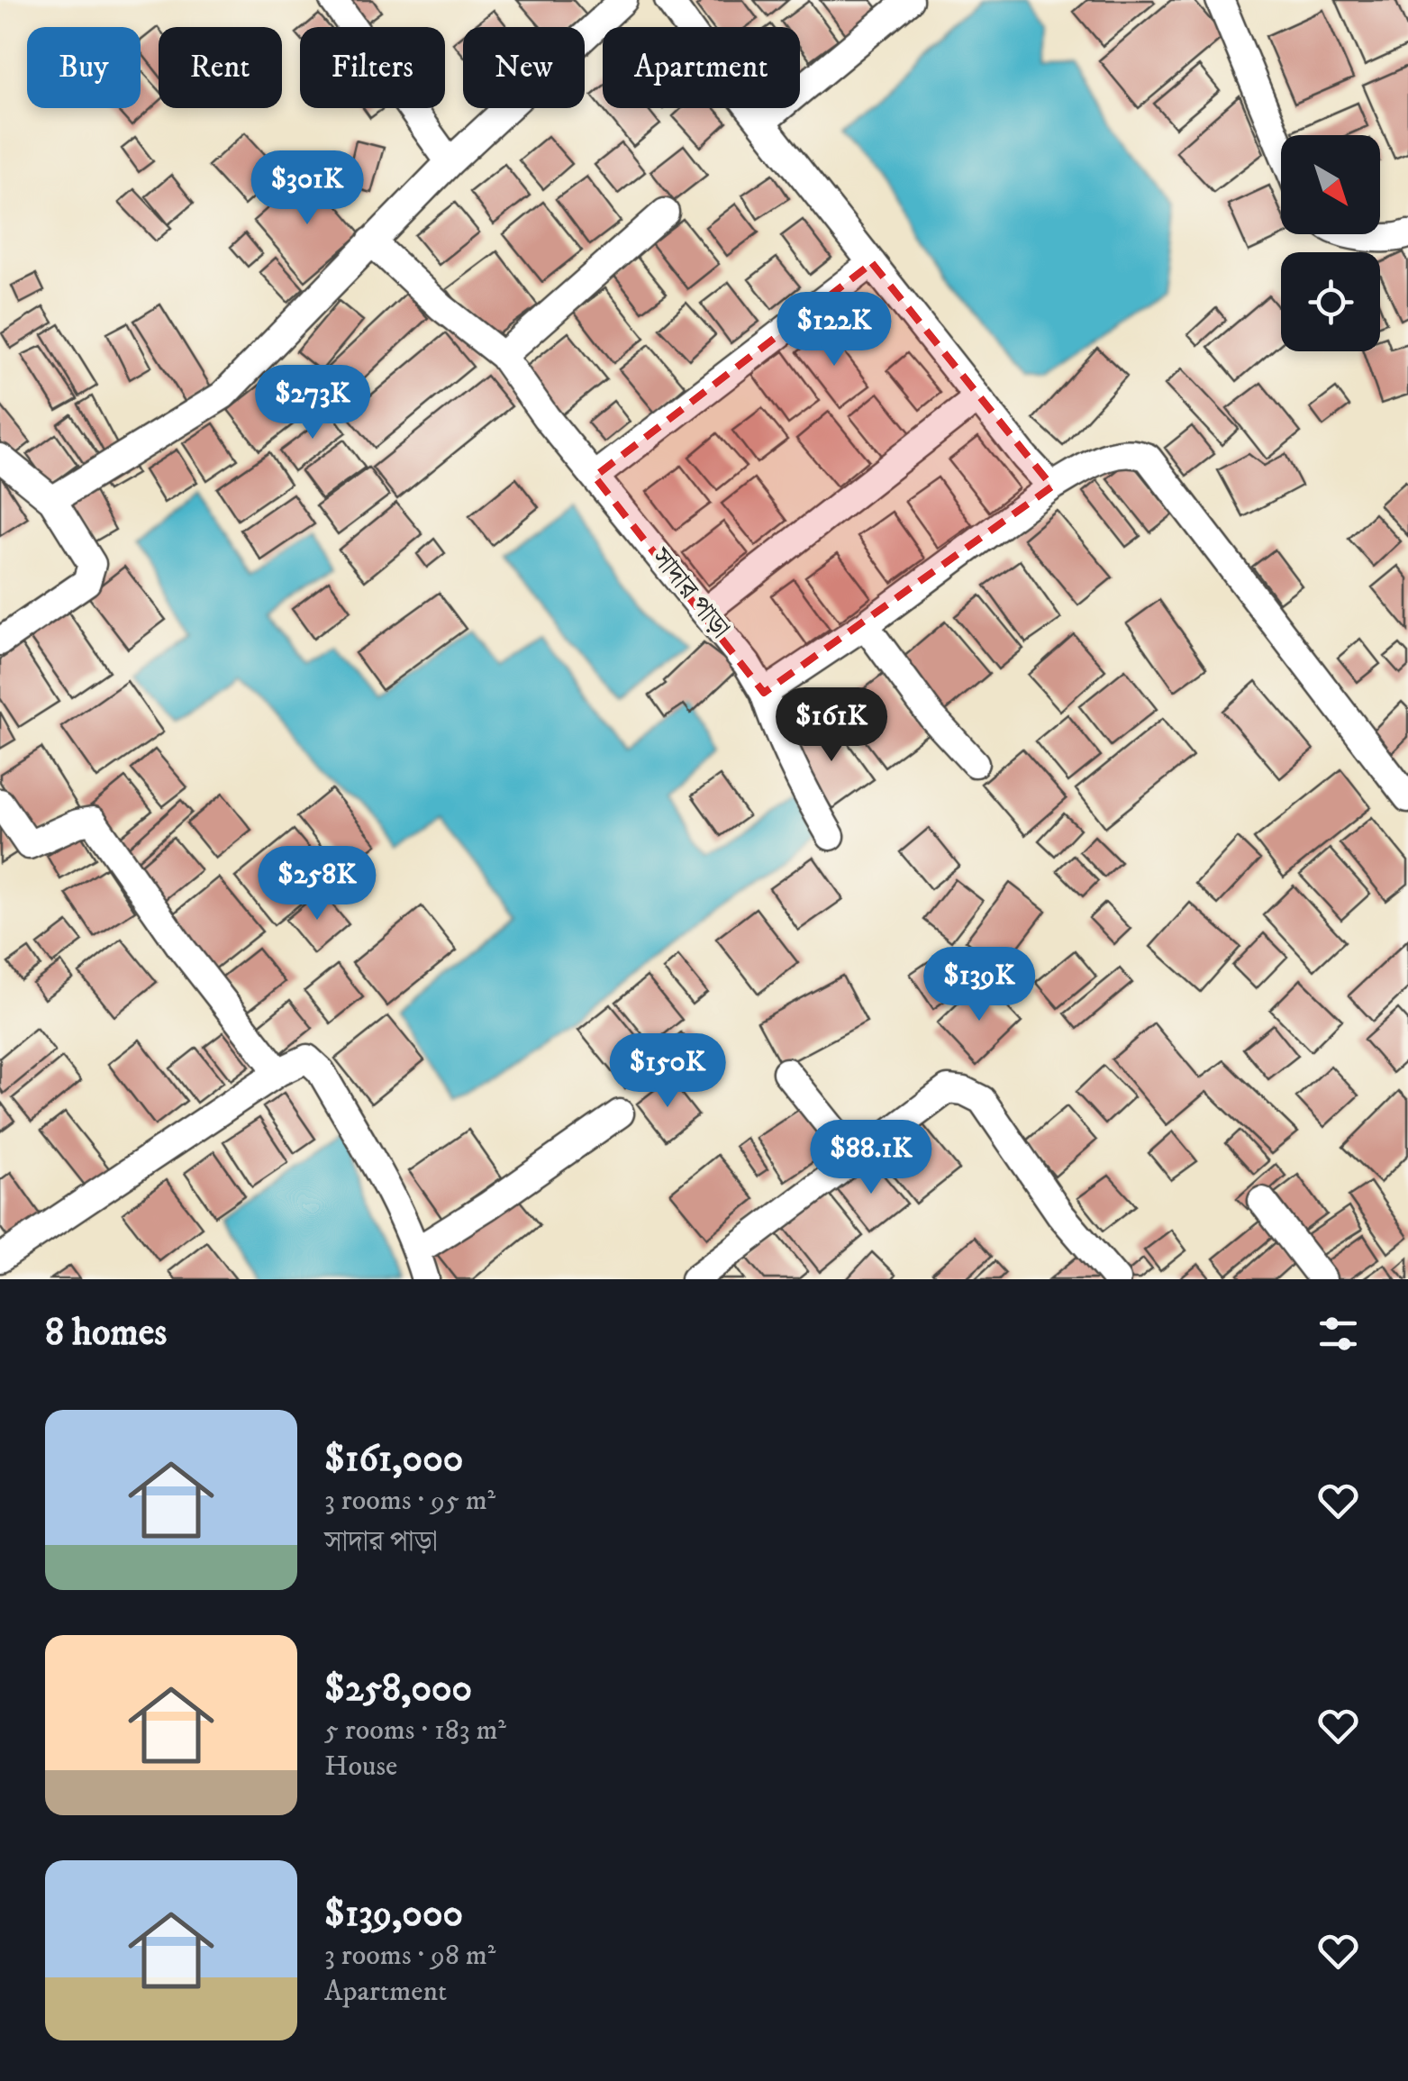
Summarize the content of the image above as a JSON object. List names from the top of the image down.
{
  "streets": {
    "street": ["সাদার পাড়া"]
  },
  "north": "bottom right",
  "page": {
    "chip": [
      "Buy",
      "Rent",
      "Filters",
      "New",
      "Apartment"
    ],
    "price": [
      "$301K",
      "$122K",
      "$273K",
      "$161K",
      "$258K",
      "$139K",
      "$150K",
      "$88.1K"
    ],
    "heading": "8 homes",
    "list": [
      {
        "name": "$161,000",
        "note": "3 rooms · 95 m² · সাদার পাড়া"
      },
      {
        "name": "$258,000",
        "note": "5 rooms · 183 m² · House"
      },
      {
        "name": "$139,000",
        "note": "3 rooms · 98 m² · Apartment"
      }
    ]
  }
}
